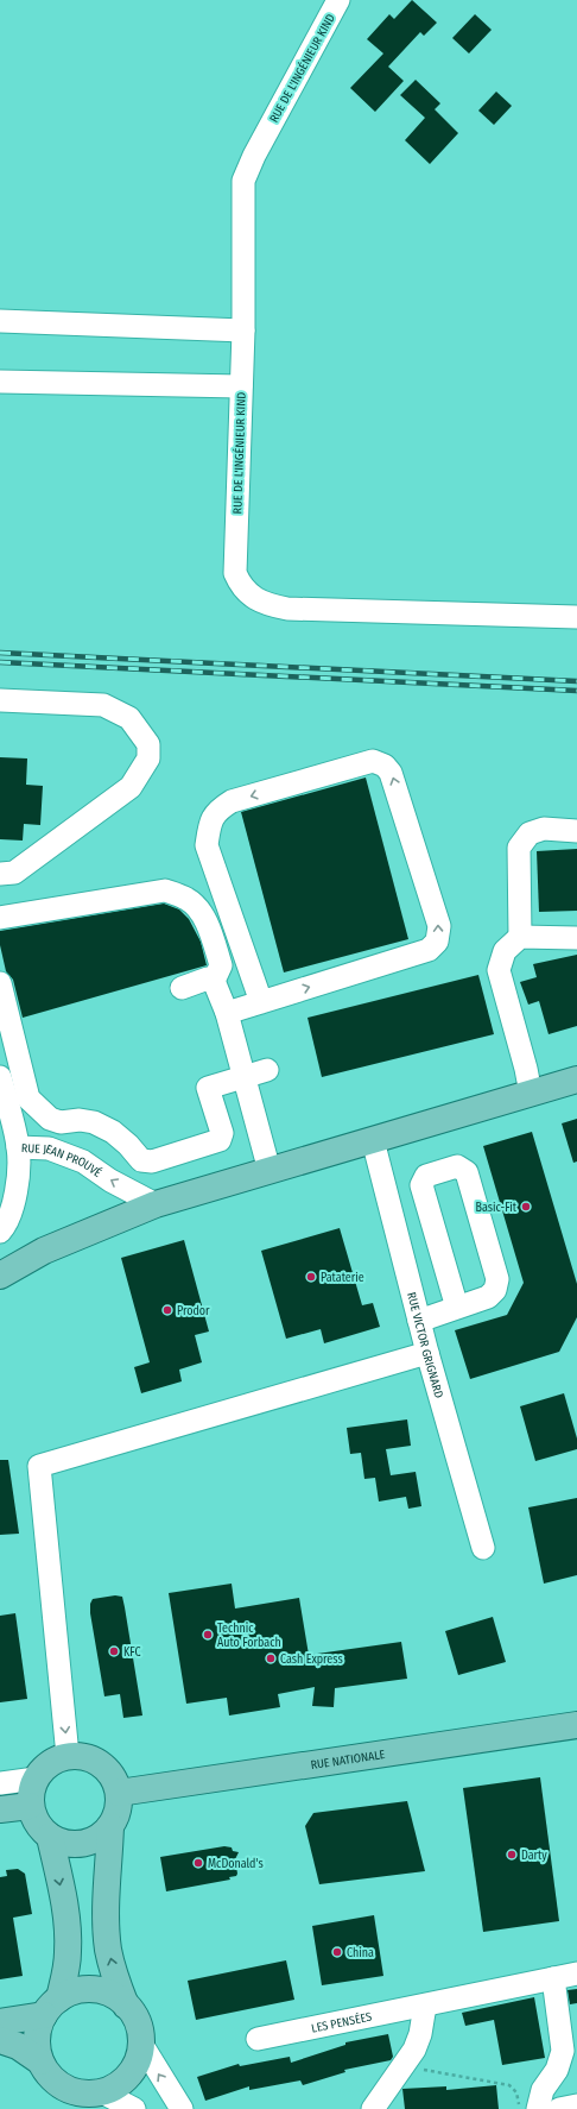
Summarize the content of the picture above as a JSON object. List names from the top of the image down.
{
  "streets": {
    "main road": ["RUE NATIONALE"],
    "street": [
      "RUE DE L'INGÉNIEUR KIND",
      "RUE JEAN PROUVÉ",
      "RUE VICTOR GRIGNARD",
      "LES PENSÉES"
    ]
  },
  "one_way": ["RUE JEAN PROUVÉ"],
  "places": [
    "Basic-Fit",
    "Pataterie",
    "Prodor",
    "Technic Auto Forbach",
    "KFC",
    "Cash Express",
    "Darty",
    "McDonald's",
    "China"
  ]
}
